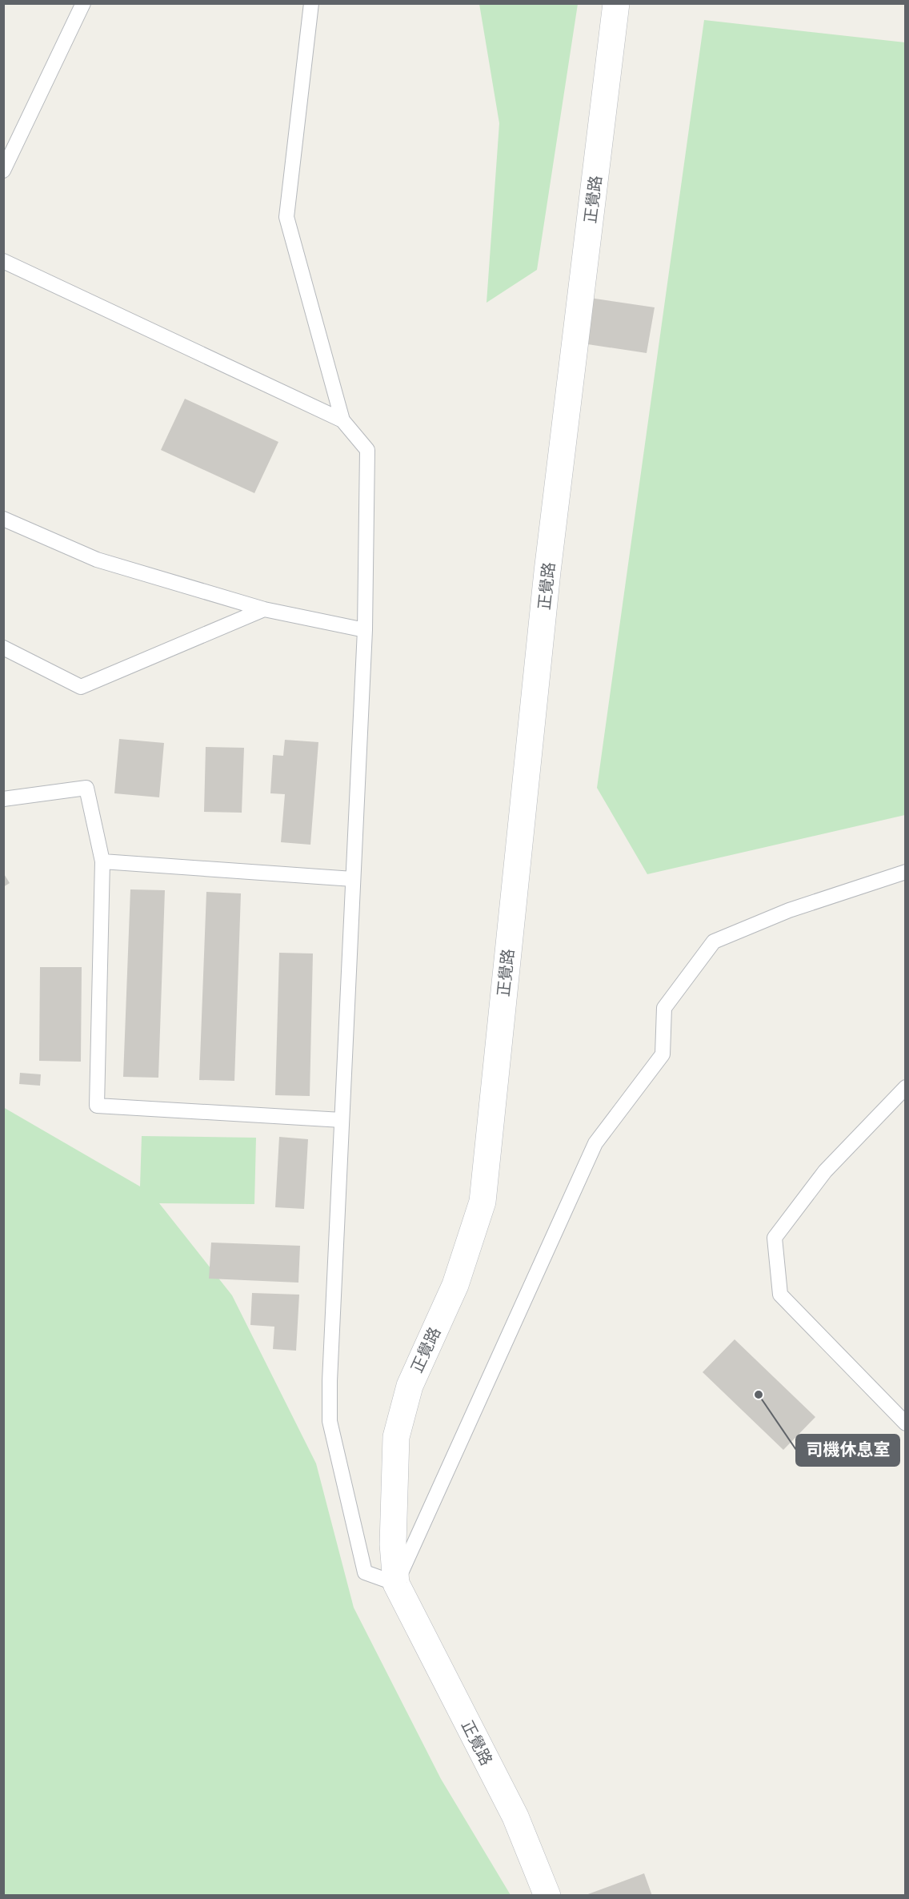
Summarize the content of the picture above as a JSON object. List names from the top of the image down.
{
  "streets": {
    "street": ["正覺路"]
  },
  "places": ["司機休息室"]
}
